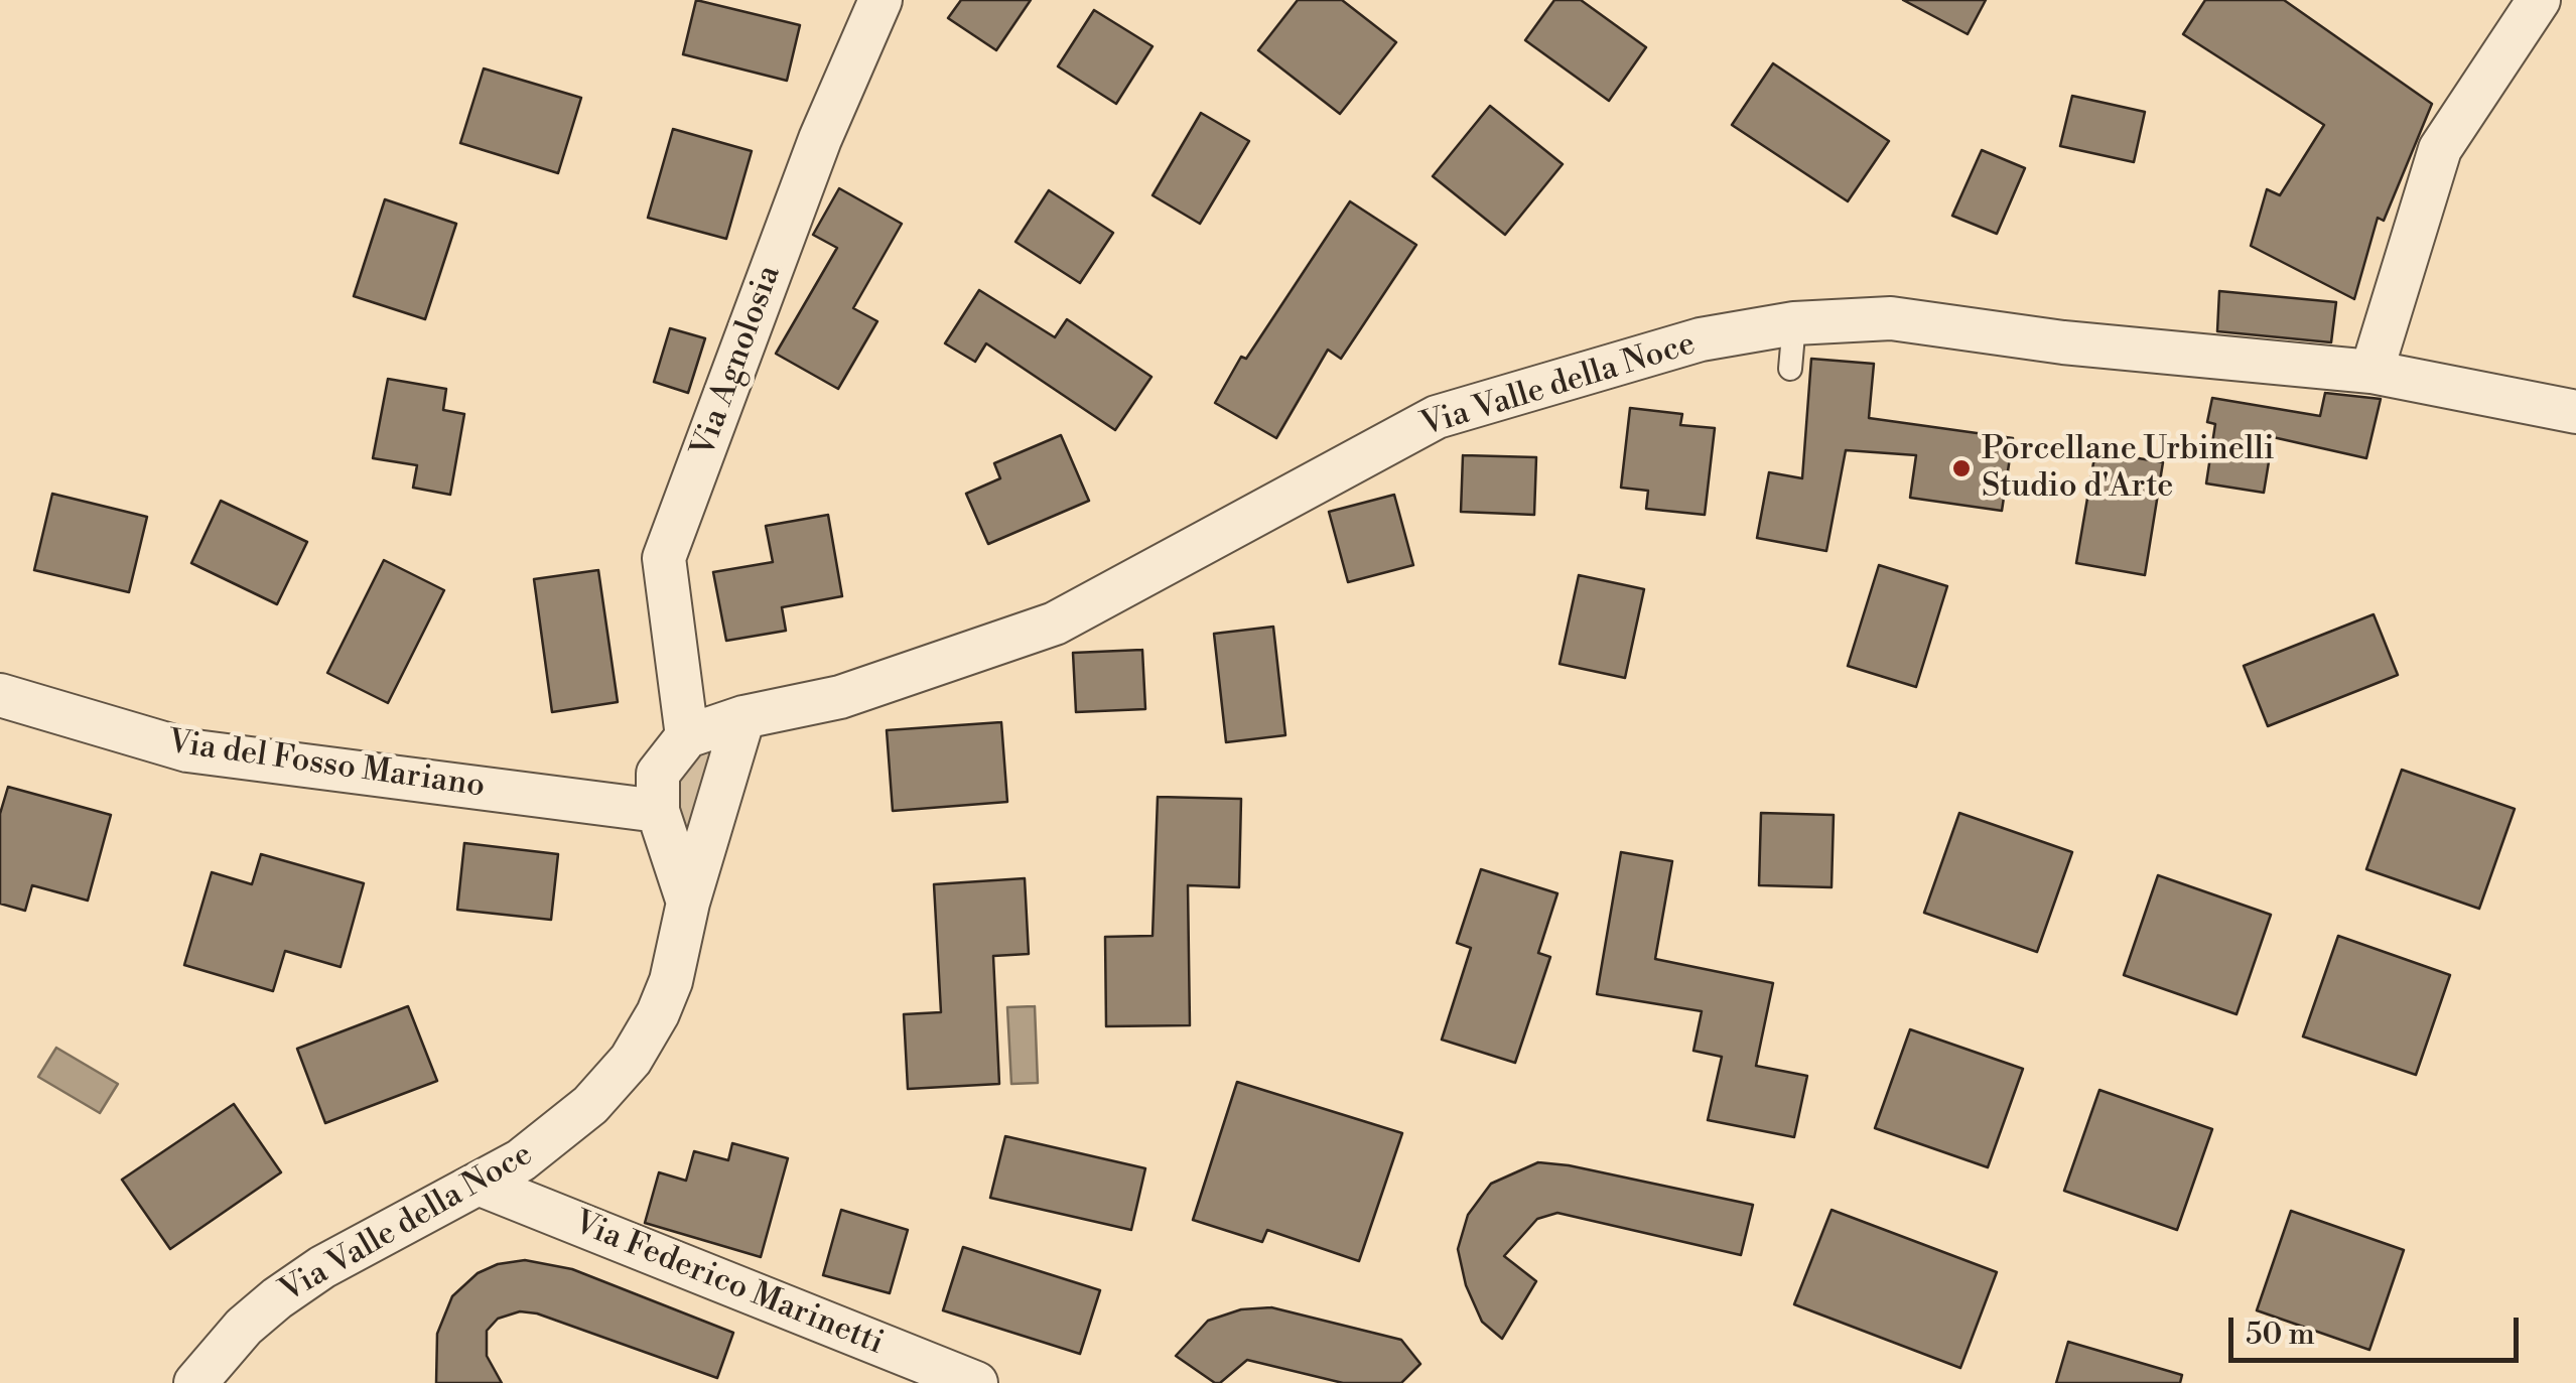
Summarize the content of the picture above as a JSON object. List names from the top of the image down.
{
  "streets": {
    "street": [
      "Via Agnolosia",
      "Via Valle della Noce",
      "Via del Fosso Mariano",
      "Via Federico Marinetti"
    ]
  },
  "crossings": [
    ["Via Agnolosia", "Via Valle della Noce"],
    ["Via Valle della Noce", "Via del Fosso Mariano"],
    ["Via Valle della Noce", "Via Federico Marinetti"]
  ],
  "places": ["Porcellane Urbinelli Studio d'Arte"],
  "scale_bar": "50 m"
}
